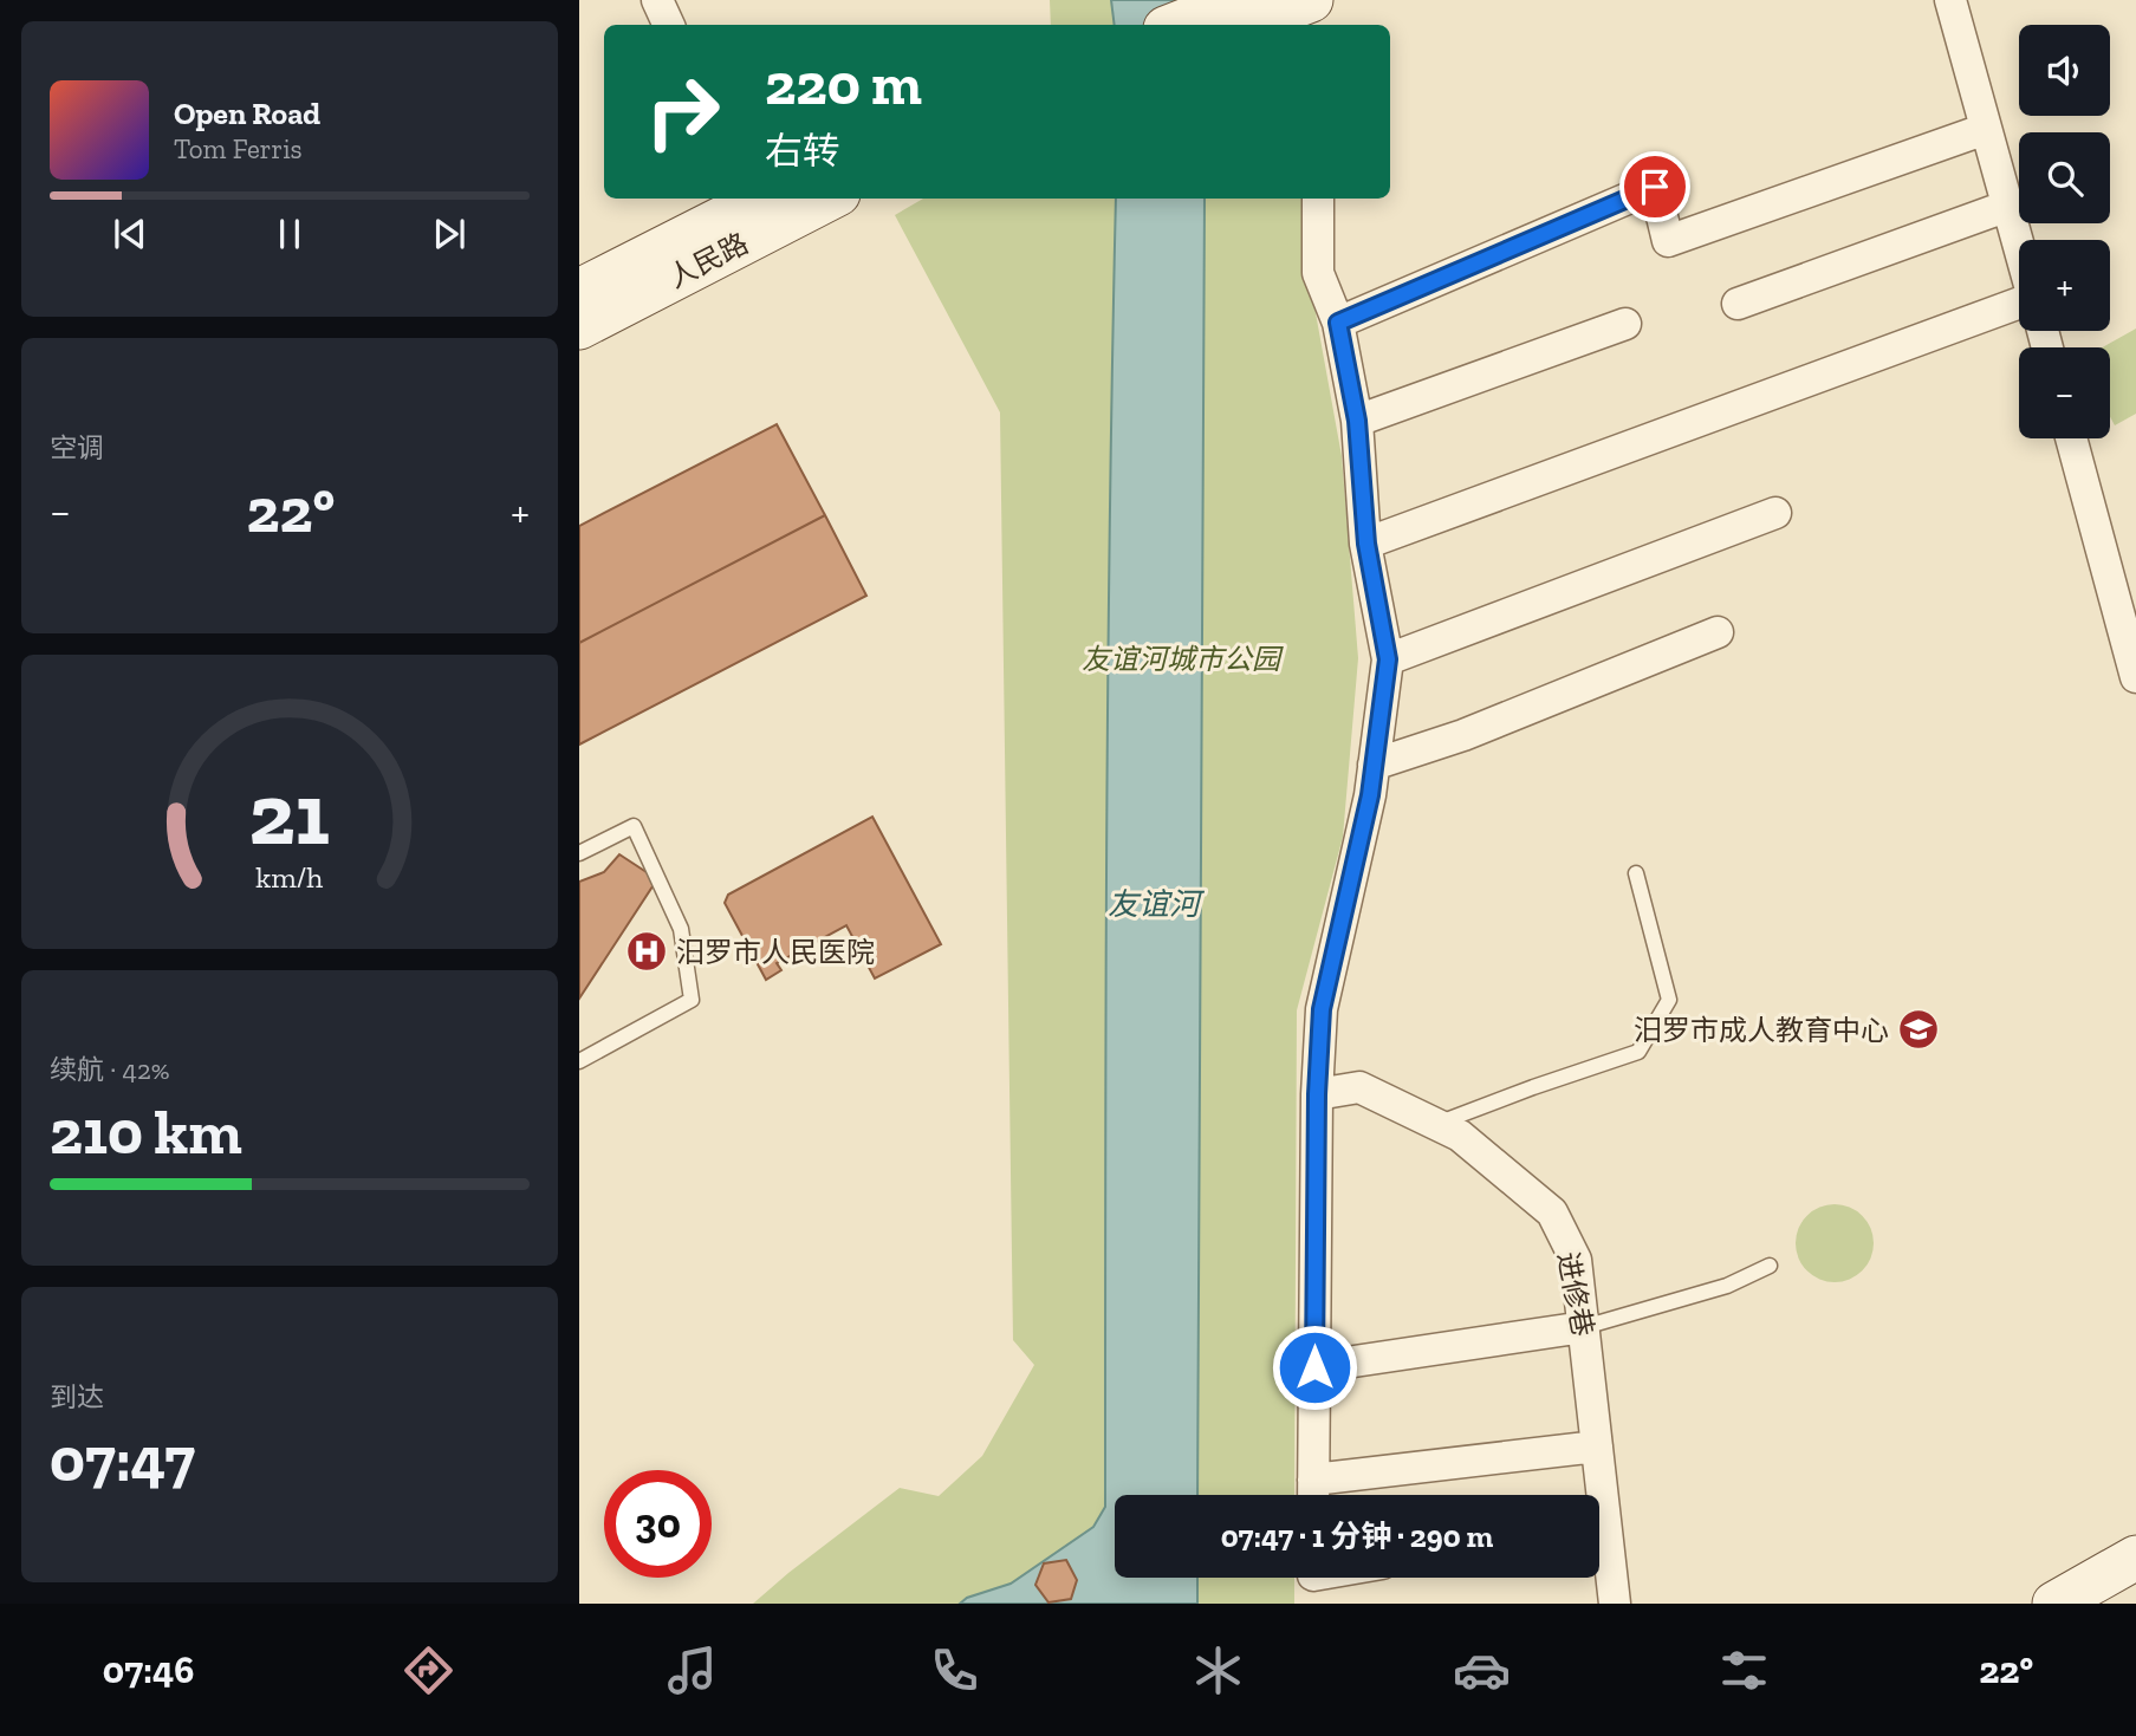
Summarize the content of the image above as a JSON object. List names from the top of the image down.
{
  "streets": {
    "street": ["人民路", "进修巷"]
  },
  "water": ["友谊河"],
  "parks": ["友谊河城市公园"],
  "places": {
    "hospital": ["汨罗市人民医院"],
    "school or university": ["汨罗市成人教育中心"]
  },
  "page": {
    "map_buttons": ["+", "−"],
    "turn": ["220 m", "右转"],
    "song": ["Open Road", "Tom Ferris"],
    "tile": [
      "空调",
      ["续航 · 42%", "210 km"],
      ["到达", "07:47"]
    ],
    "heat": ["−", "22°", "+"],
    "limit": "30",
    "trip": "07:47 · 1 分钟 · 290 m",
    "tabs": ["07:46", "22°"],
    "gauge": ["21", "km/h"]
  }
}
